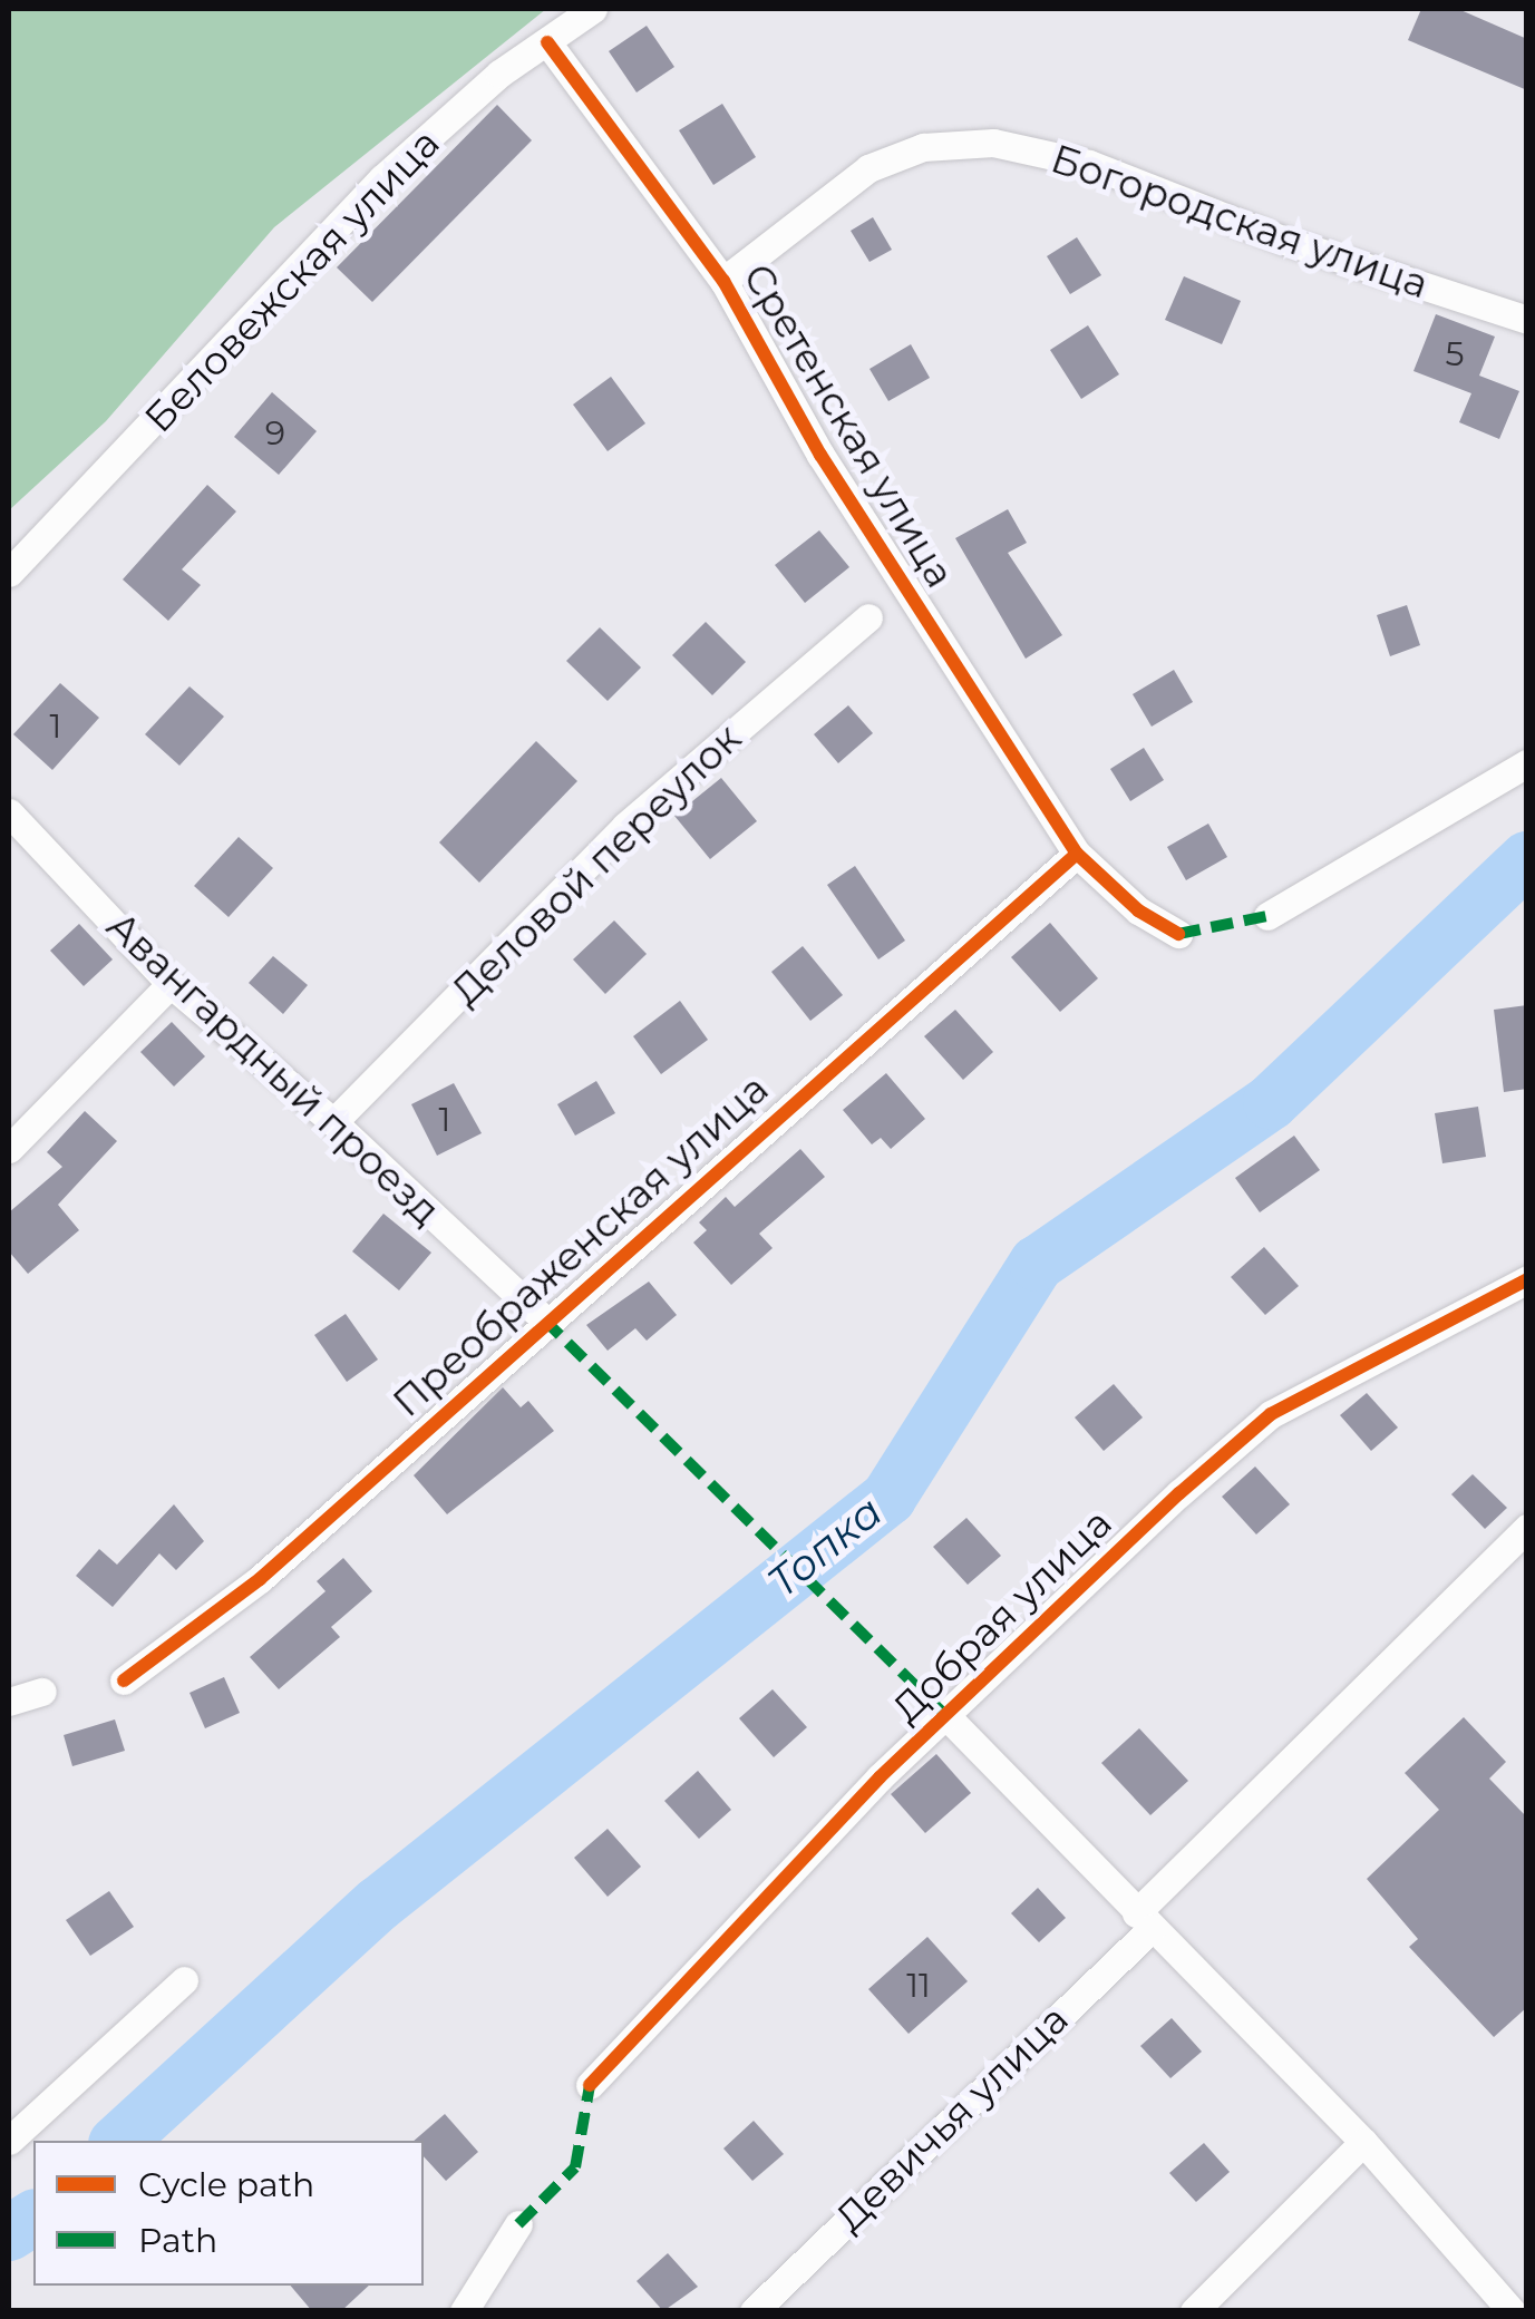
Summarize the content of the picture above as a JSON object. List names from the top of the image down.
{
  "streets": {
    "street": [
      "Богородская улица",
      "Беловежская улица",
      "Сретенская улица",
      "Деловой переулок",
      "Авангардный проезд",
      "Преображенская улица",
      "Добрая улица",
      "Девичья улица"
    ]
  },
  "crossings": [
    ["Богородская улица", "Сретенская улица"],
    ["Беловежская улица", "Сретенская улица"],
    ["Сретенская улица", "Преображенская улица"],
    ["Деловой переулок", "Авангардный проезд"],
    ["Авангардный проезд", "Преображенская улица"]
  ],
  "water": ["Топка"],
  "house_numbers": [
    "5",
    "9",
    "1",
    "1",
    "11"
  ],
  "legend": ["Cycle path", "Path"]
}
